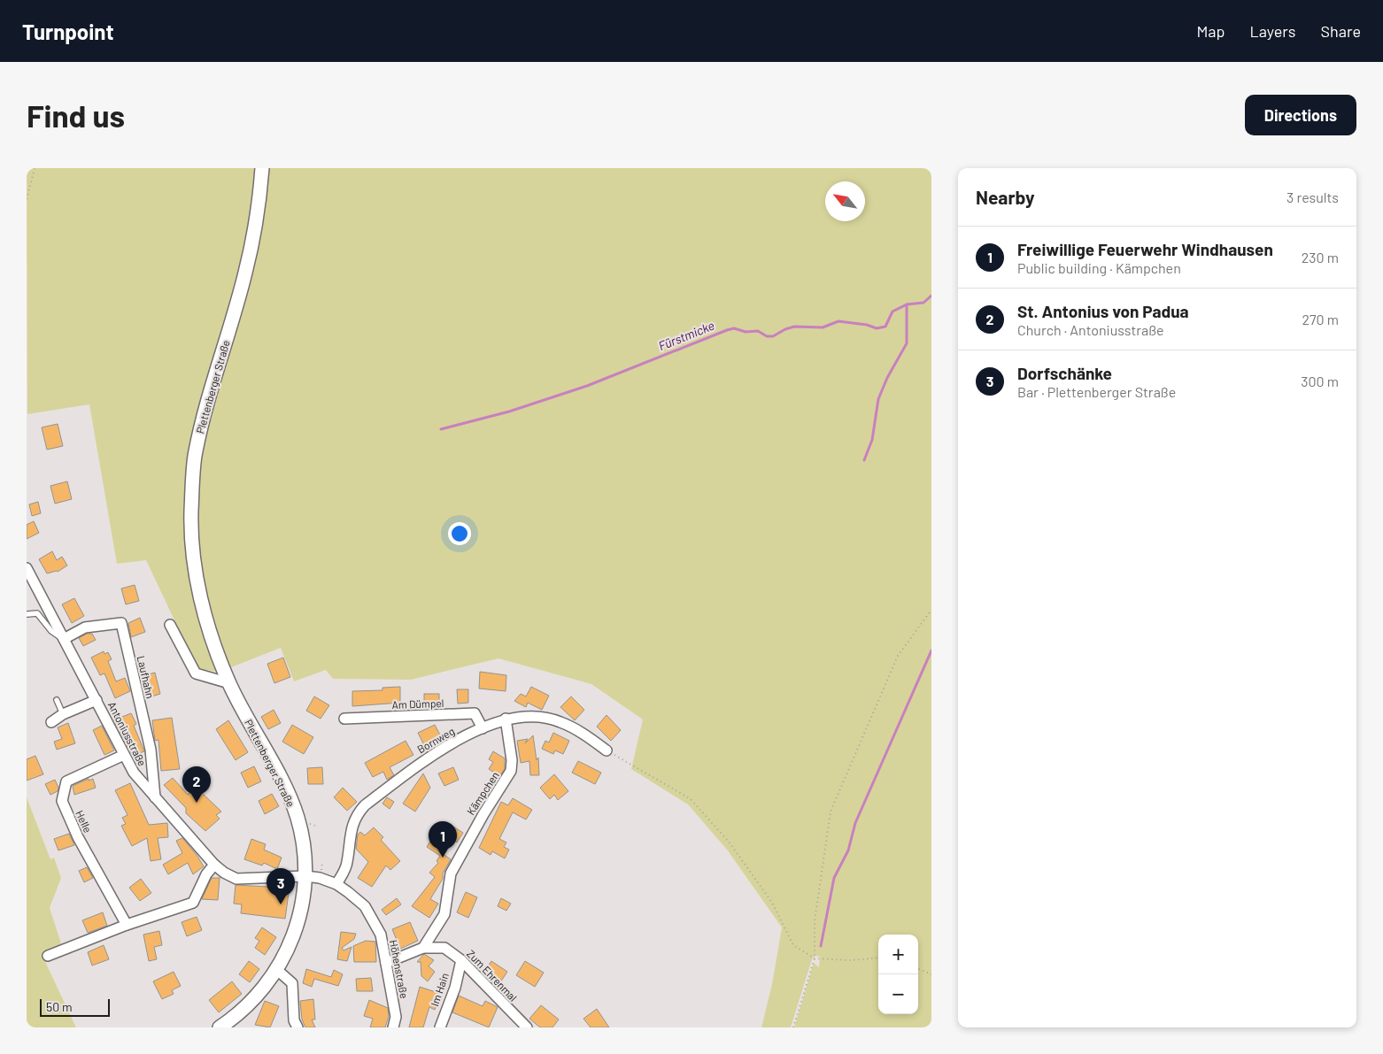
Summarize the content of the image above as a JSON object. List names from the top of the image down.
{
  "streets": {
    "main road": ["Plettenberger Straße"],
    "street": [
      "Laufhahn",
      "Am Dümpel",
      "Antoniusstraße",
      "Bornweg",
      "Kämpchen",
      "Helle",
      "Höhenstraße",
      "Zum Ehrenmal",
      "Im Hain"
    ]
  },
  "crossings": [
    ["Plettenberger Straße", "Antoniusstraße"],
    ["Plettenberger Straße", "Höhenstraße"],
    ["Laufhahn", "Antoniusstraße"],
    ["Am Dümpel", "Bornweg"],
    ["Antoniusstraße", "Helle"],
    ["Antoniusstraße", "Höhenstraße"],
    ["Bornweg", "Kämpchen"],
    ["Bornweg", "Höhenstraße"],
    ["Kämpchen", "Zum Ehrenmal"],
    ["Höhenstraße", "Zum Ehrenmal"],
    ["Zum Ehrenmal", "Im Hain"]
  ],
  "water": ["Fürstmicke"],
  "scale_bar": "50 m",
  "north": "top left",
  "page": {
    "header": "Turnpoint",
    "nav": ["Map", "Layers", "Share"],
    "buttons": "Directions",
    "title": "Find us",
    "heading": ["Nearby", "3 results"],
    "list": [
      {
        "mark": "1",
        "name": "Freiwillige Feuerwehr Windhausen",
        "note": "Public building · Kämpchen",
        "value": "230 m"
      },
      {
        "mark": "2",
        "name": "St. Antonius von Padua",
        "note": "Church · Antoniusstraße",
        "value": "270 m"
      },
      {
        "mark": "3",
        "name": "Dorfschänke",
        "note": "Bar · Plettenberger Straße",
        "value": "300 m"
      }
    ],
    "pins": ["2", "1", "3"],
    "map_buttons": ["+", "−"],
    "scale": "50 m"
  }
}
